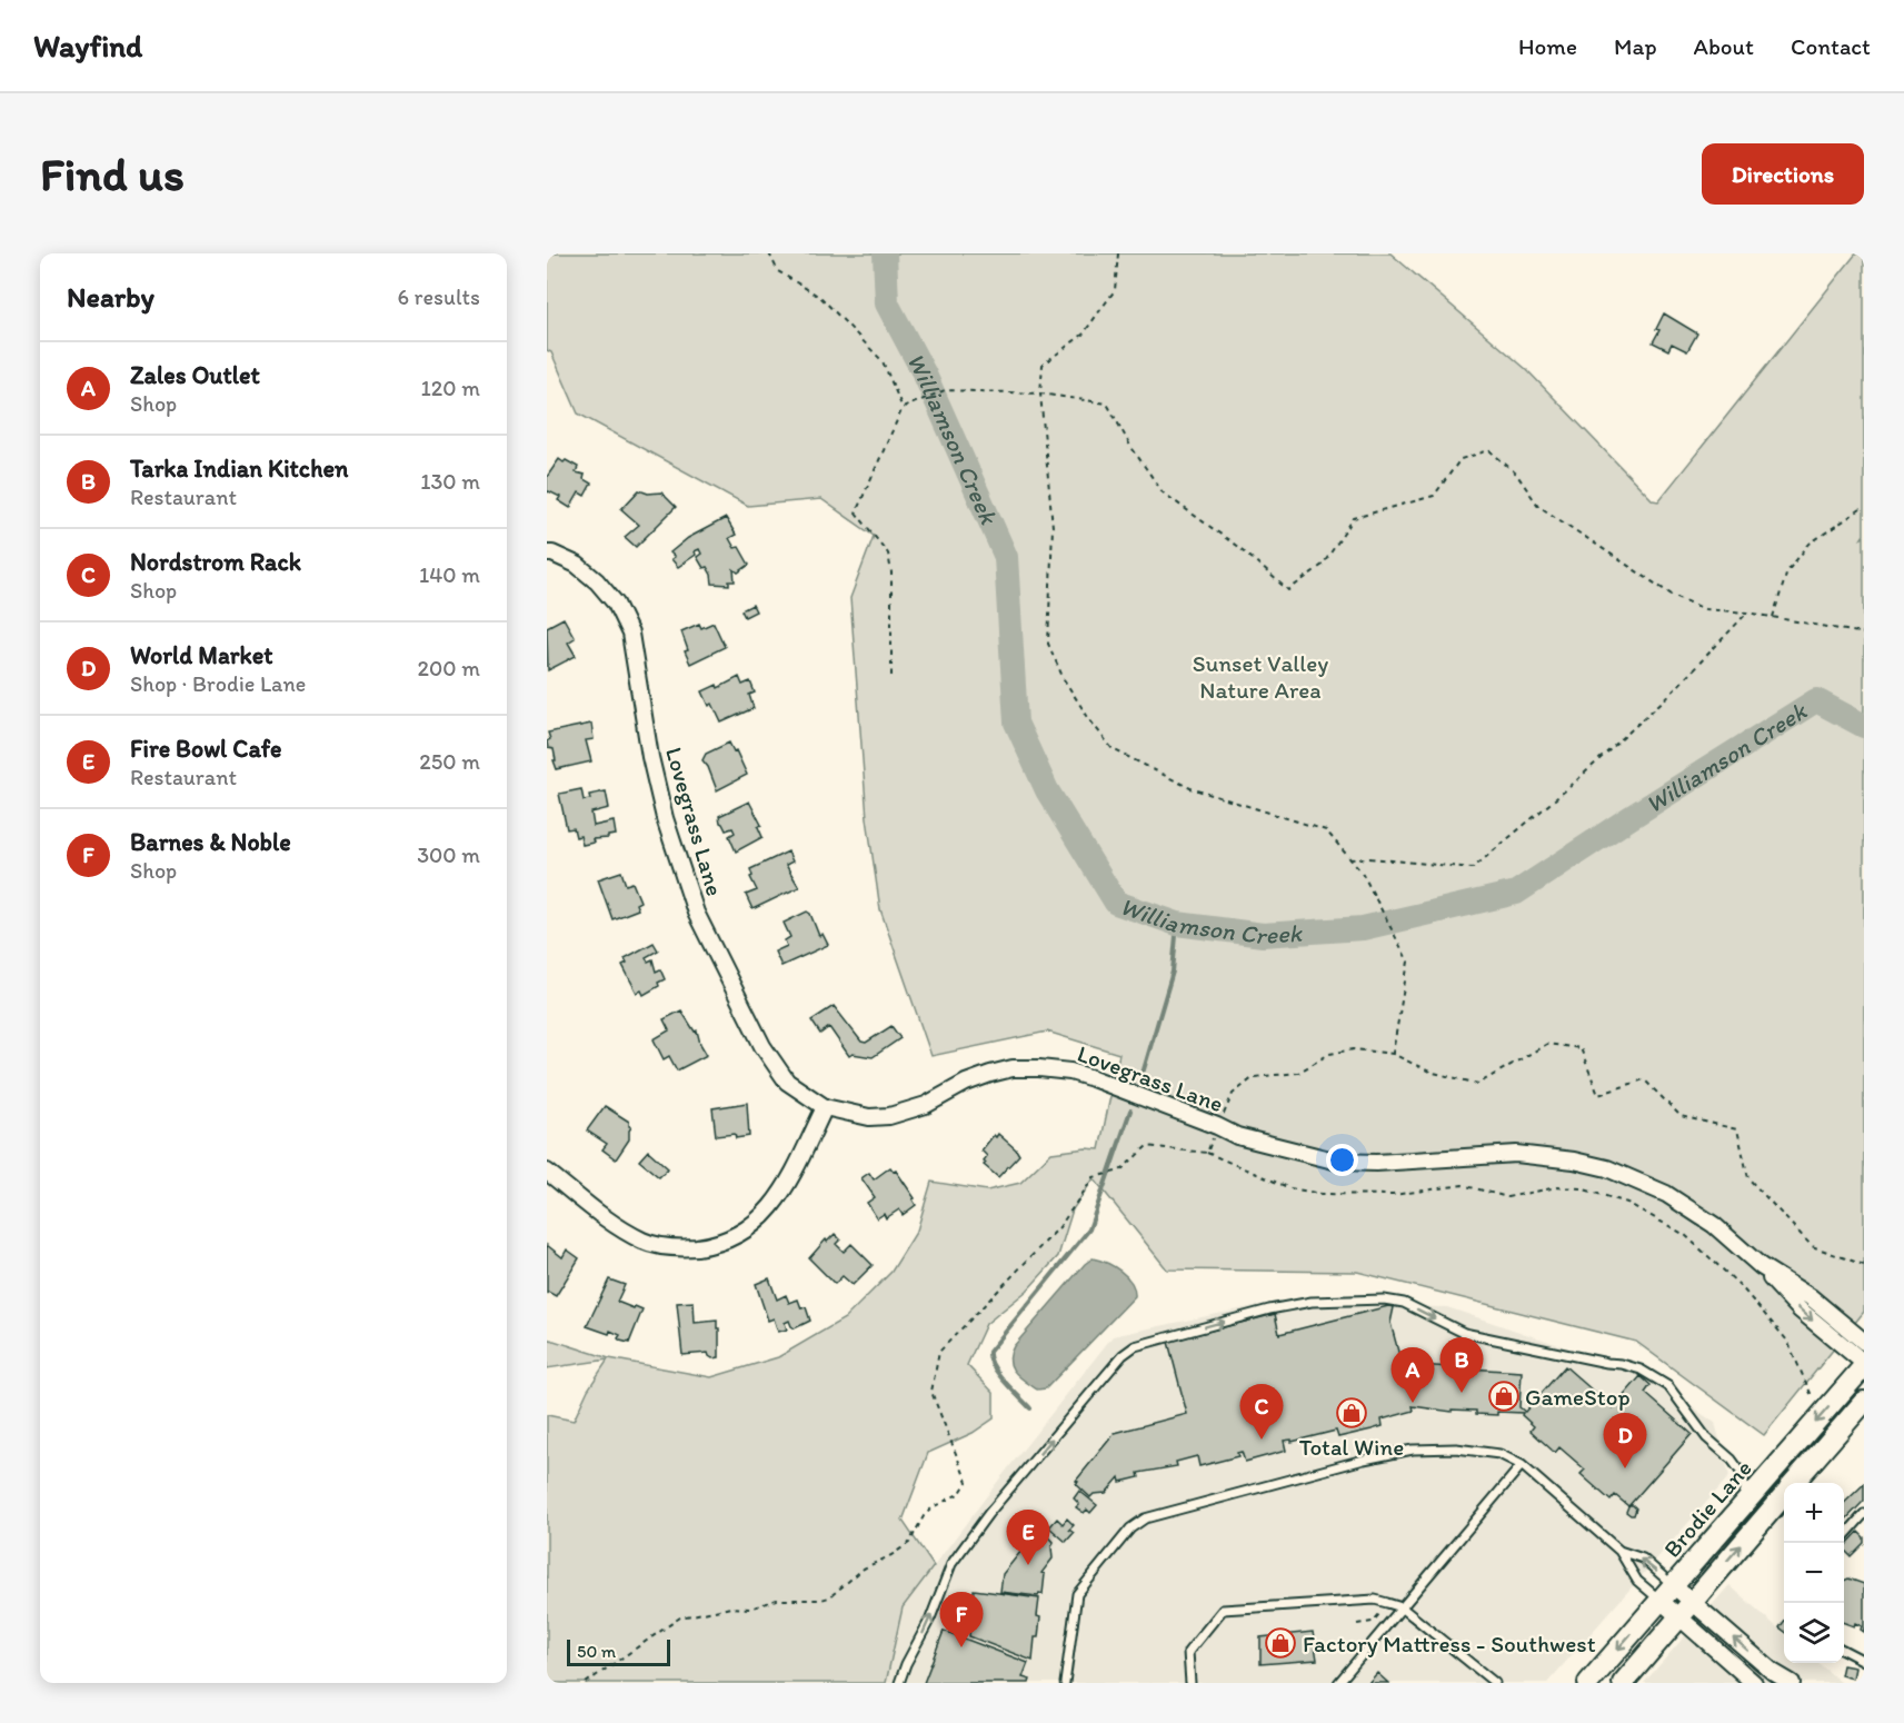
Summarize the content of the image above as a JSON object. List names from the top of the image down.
{
  "streets": {
    "main road": ["Brodie Lane"],
    "street": ["Lovegrass Lane"]
  },
  "crossings": [
    ["Lovegrass Lane", "Brodie Lane"]
  ],
  "water": ["Williamson Creek"],
  "parks": ["Sunset Valley Nature Area"],
  "places": {
    "shop": ["GameStop", "Total Wine", "Factory Mattress - Southwest"]
  },
  "scale_bar": "50 m",
  "page": {
    "header": "Wayfind",
    "nav": [
      "Home",
      "Map",
      "About",
      "Contact"
    ],
    "buttons": "Directions",
    "title": "Find us",
    "heading": ["Nearby", "6 results"],
    "list": [
      {
        "mark": "A",
        "name": "Zales Outlet",
        "note": "Shop",
        "value": "120 m"
      },
      {
        "mark": "B",
        "name": "Tarka Indian Kitchen",
        "note": "Restaurant",
        "value": "130 m"
      },
      {
        "mark": "C",
        "name": "Nordstrom Rack",
        "note": "Shop",
        "value": "140 m"
      },
      {
        "mark": "D",
        "name": "World Market",
        "note": "Shop · Brodie Lane",
        "value": "200 m"
      },
      {
        "mark": "E",
        "name": "Fire Bowl Cafe",
        "note": "Restaurant",
        "value": "250 m"
      },
      {
        "mark": "F",
        "name": "Barnes & Noble",
        "note": "Shop",
        "value": "300 m"
      }
    ],
    "pins": [
      "B",
      "A",
      "C",
      "D",
      "E",
      "F"
    ],
    "map_buttons": ["+", "−"],
    "scale": "50 m"
  }
}
